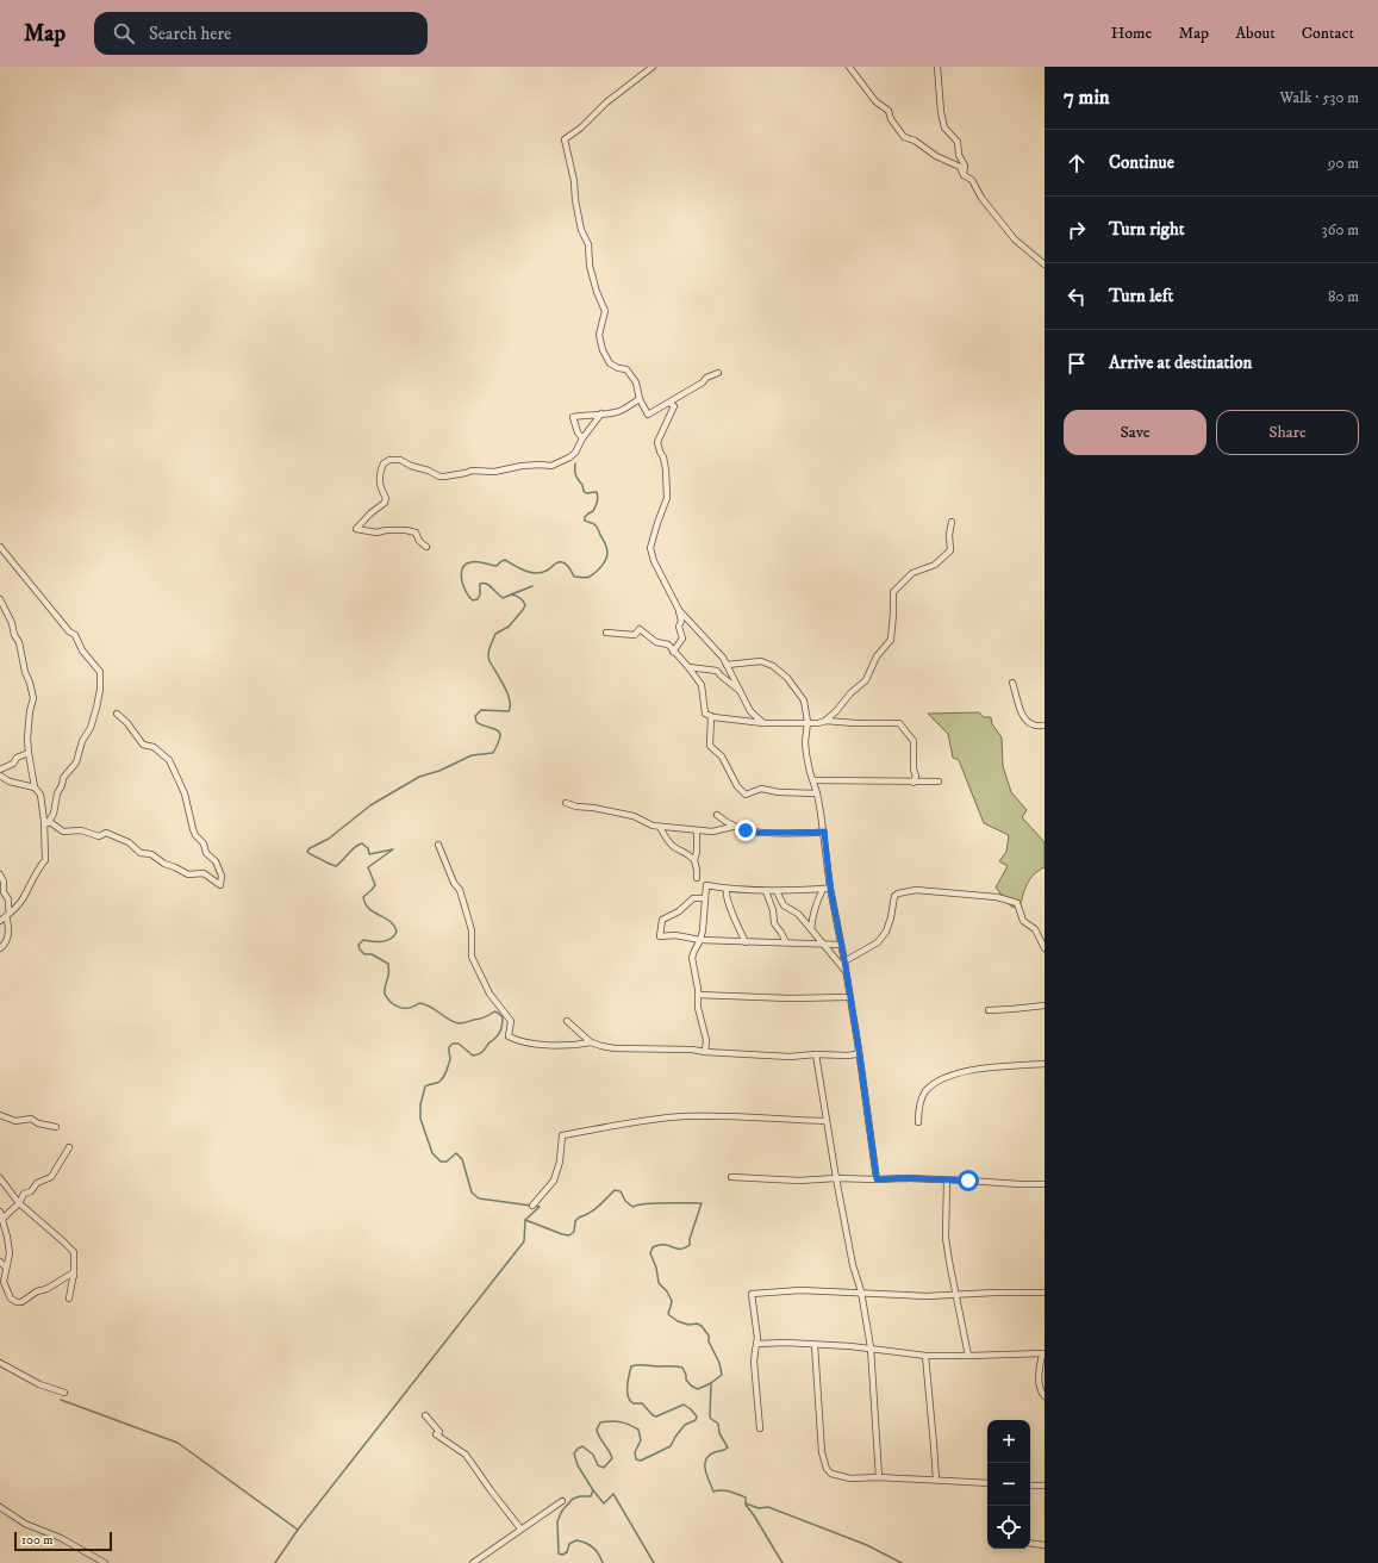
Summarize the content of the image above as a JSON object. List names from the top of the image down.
{
  "scale_bar": "100 m",
  "page": {
    "header": "Map",
    "search": "Search here",
    "nav": [
      "Home",
      "Map",
      "About",
      "Contact"
    ],
    "heading": ["7 min", "Walk · 530 m"],
    "list": [
      ["Continue", "90 m"],
      ["Turn right", "360 m"],
      ["Turn left", "80 m"],
      "Arrive at destination"
    ],
    "buttons": ["Save", "Share"],
    "map_buttons": ["+", "−"],
    "scale": "100 m"
  }
}
